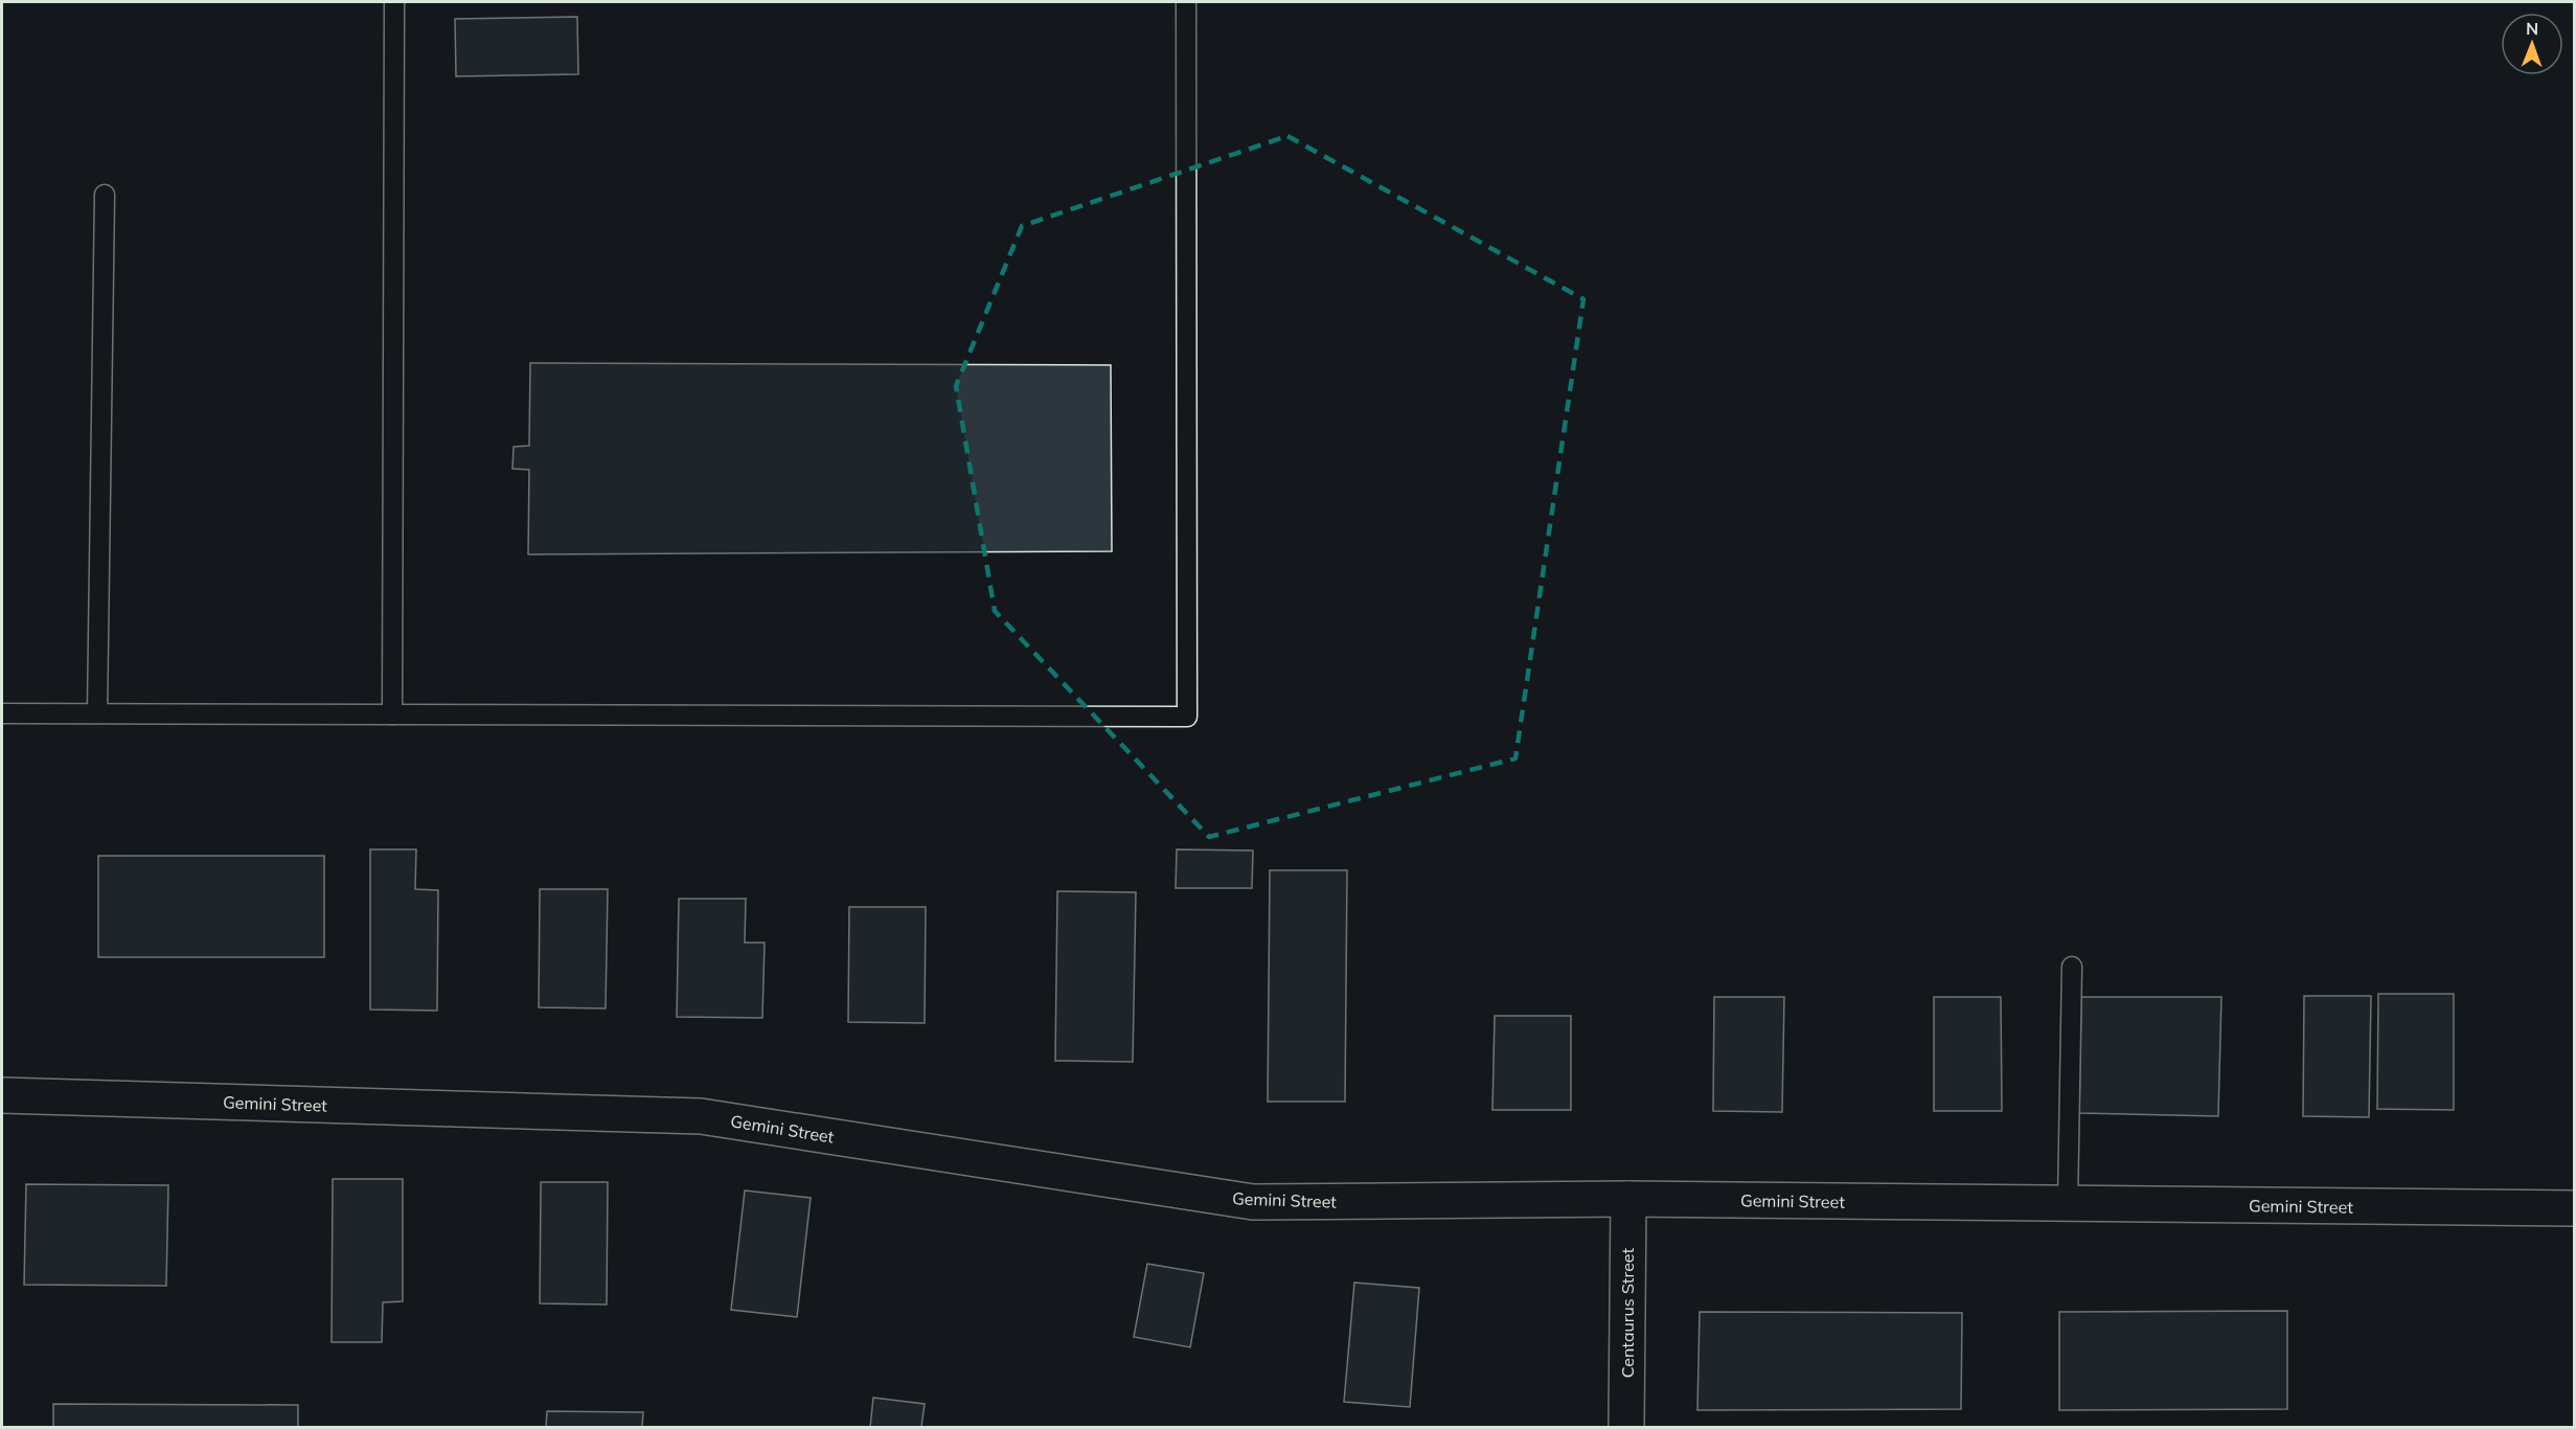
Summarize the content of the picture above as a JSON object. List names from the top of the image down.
{
  "streets": {
    "street": ["Gemini Street", "Centaurus Street"]
  },
  "crossings": [
    ["Gemini Street", "Centaurus Street"]
  ],
  "north": "top"
}
